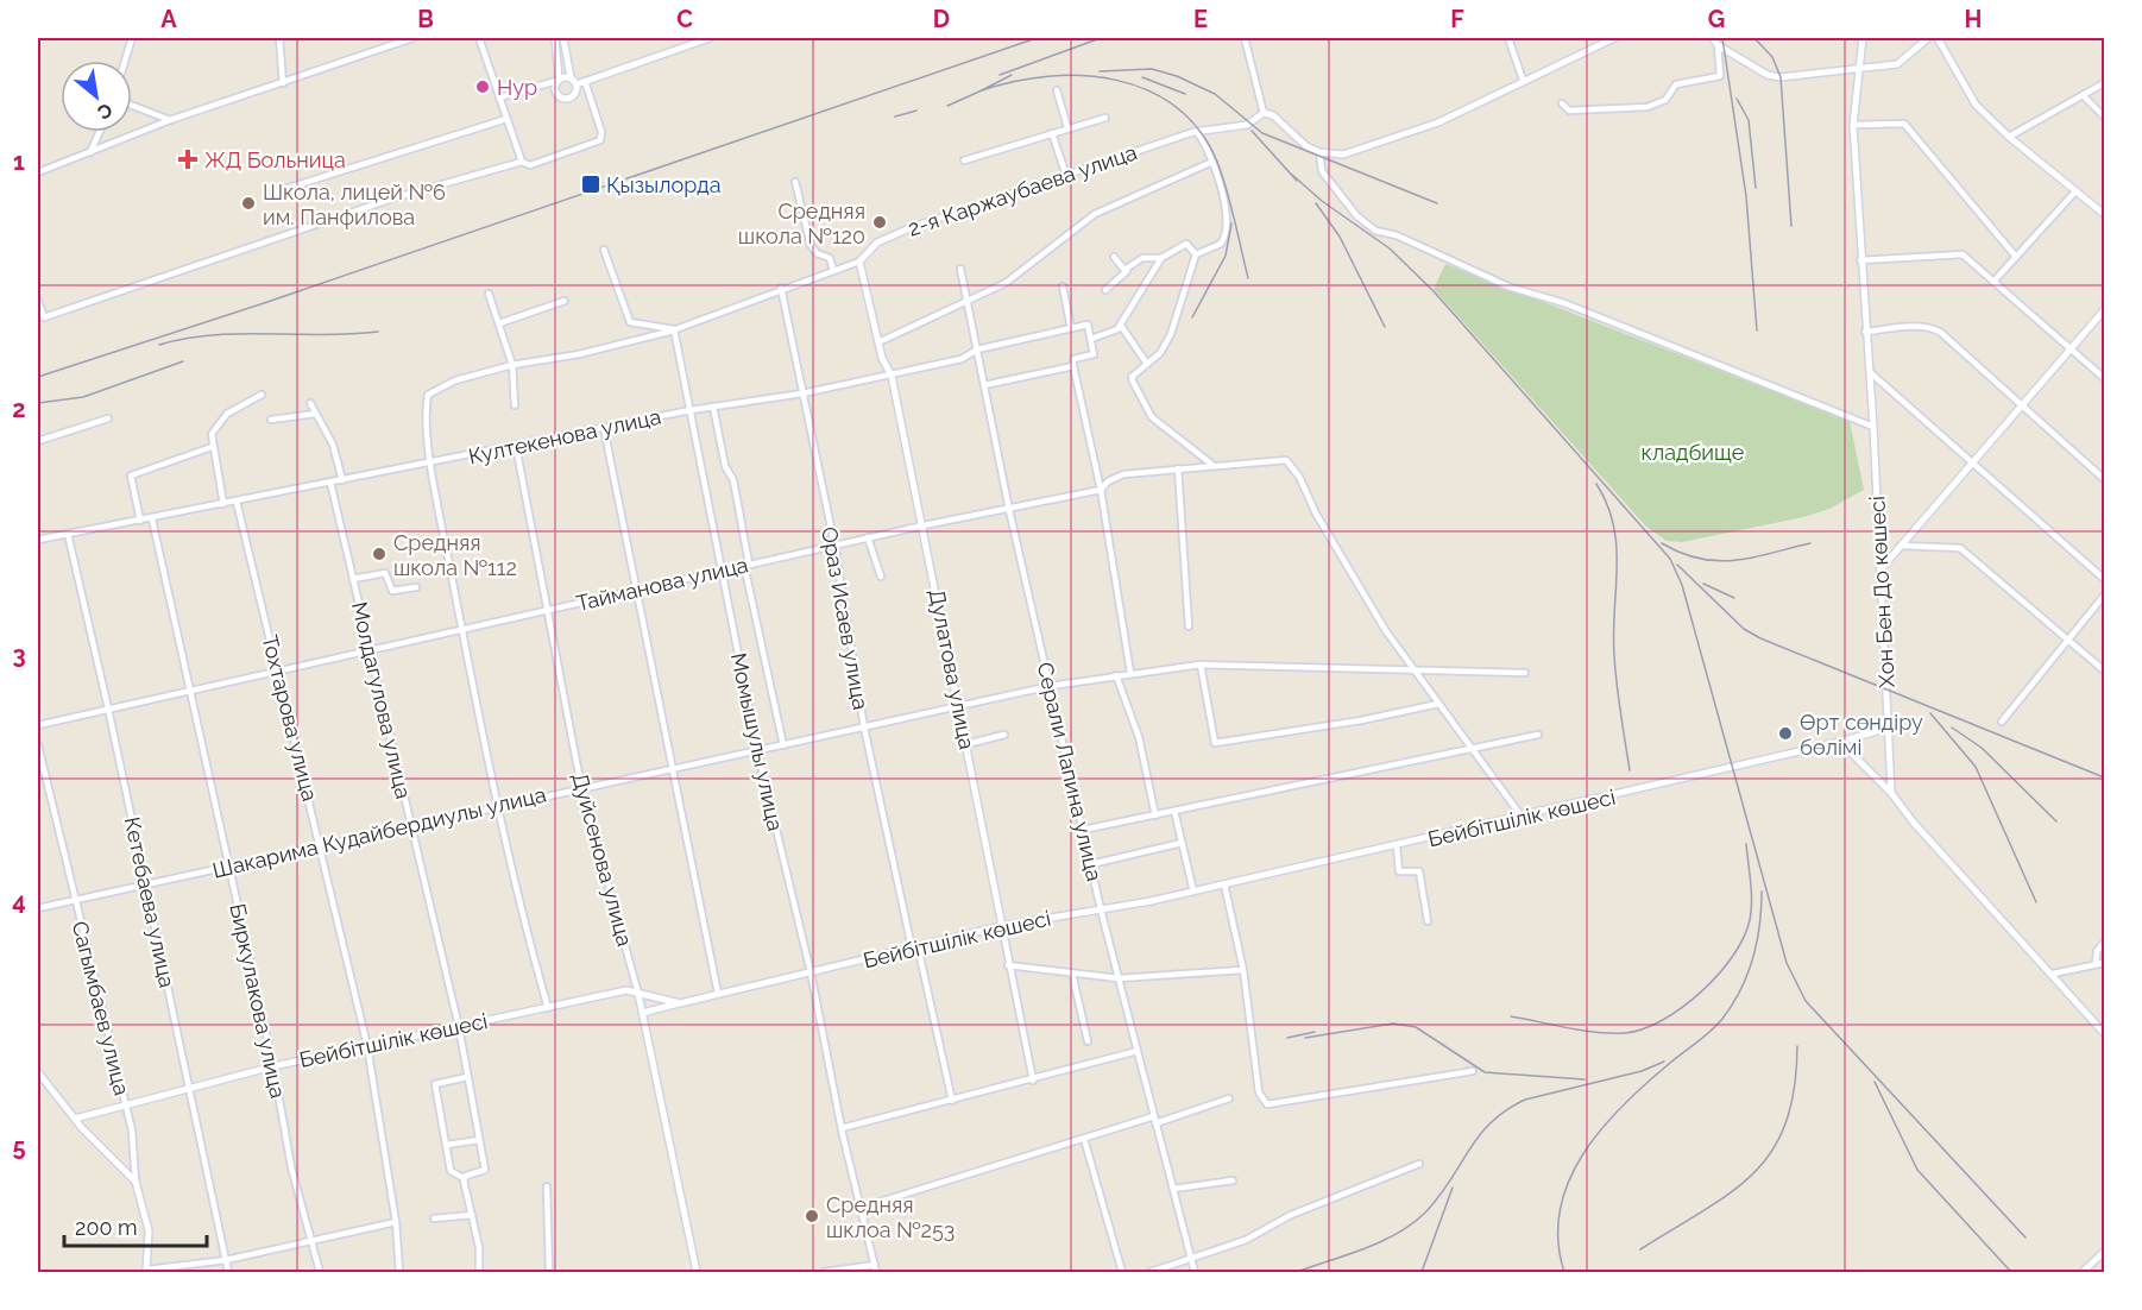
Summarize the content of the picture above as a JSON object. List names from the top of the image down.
{
  "streets": {
    "street": [
      "2-я Каржаубаева улица",
      "Култекенова улица",
      "Тайманова улица",
      "Хон Бен До көшесі",
      "Ораз Исаев улица",
      "Дулатова улица",
      "Молдагулова улица",
      "Тохтарова улица",
      "Момышулы улица",
      "Серали Лапина улица",
      "Бейбітшілік көшесі",
      "Шакарима Кудайбердиулы улица",
      "Дуйсенова улица",
      "Кетебаева улица",
      "Биркулакова улица",
      "Сагымбаев улица"
    ]
  },
  "crossings": [
    ["2-я Каржаубаева улица", "Дулатова улица"],
    ["Култекенова улица", "Ораз Исаев улица"],
    ["Култекенова улица", "Дулатова улица"],
    ["Култекенова улица", "Молдагулова улица"],
    ["Култекенова улица", "Тохтарова улица"],
    ["Култекенова улица", "Момышулы улица"],
    ["Култекенова улица", "Серали Лапина улица"],
    ["Култекенова улица", "Дуйсенова улица"],
    ["Култекенова улица", "Кетебаева улица"],
    ["Култекенова улица", "Биркулакова улица"],
    ["Тайманова улица", "Ораз Исаев улица"],
    ["Тайманова улица", "Дулатова улица"],
    ["Тайманова улица", "Молдагулова улица"],
    ["Тайманова улица", "Тохтарова улица"],
    ["Тайманова улица", "Момышулы улица"],
    ["Тайманова улица", "Серали Лапина улица"],
    ["Тайманова улица", "Шакарима Кудайбердиулы улица"],
    ["Тайманова улица", "Дуйсенова улица"],
    ["Тайманова улица", "Кетебаева улица"],
    ["Тайманова улица", "Биркулакова улица"],
    ["Хон Бен До көшесі", "Бейбітшілік көшесі"],
    ["Ораз Исаев улица", "Бейбітшілік көшесі"],
    ["Ораз Исаев улица", "Шакарима Кудайбердиулы улица"],
    ["Дулатова улица", "Бейбітшілік көшесі"],
    ["Дулатова улица", "Шакарима Кудайбердиулы улица"],
    ["Молдагулова улица", "Бейбітшілік көшесі"],
    ["Молдагулова улица", "Шакарима Кудайбердиулы улица"],
    ["Тохтарова улица", "Бейбітшілік көшесі"],
    ["Тохтарова улица", "Шакарима Кудайбердиулы улица"],
    ["Момышулы улица", "Бейбітшілік көшесі"],
    ["Момышулы улица", "Шакарима Кудайбердиулы улица"],
    ["Серали Лапина улица", "Бейбітшілік көшесі"],
    ["Серали Лапина улица", "Шакарима Кудайбердиулы улица"],
    ["Бейбітшілік көшесі", "Дуйсенова улица"],
    ["Бейбітшілік көшесі", "Кетебаева улица"],
    ["Бейбітшілік көшесі", "Биркулакова улица"],
    ["Бейбітшілік көшесі", "Сагымбаев улица"],
    ["Шакарима Кудайбердиулы улица", "Дуйсенова улица"],
    ["Шакарима Кудайбердиулы улица", "Кетебаева улица"],
    ["Шакарима Кудайбердиулы улица", "Биркулакова улица"],
    ["Шакарима Кудайбердиулы улица", "Сагымбаев улица"]
  ],
  "parks": ["кладбище"],
  "places": {
    "other": [
      "Нур",
      "Школа, лицей №6 им. Панфилова",
      "Средняя школа №120",
      "Средняя школа №112",
      "Өрт сөндіру бөлімі",
      "Средняя шклоа №253"
    ],
    "health": ["ЖД Больница"],
    "transit": ["Қызылорда"]
  },
  "scale_bar": "200 m",
  "north": "bottom right",
  "grid": {
    "columns": [
      "A",
      "B",
      "C",
      "D",
      "E",
      "F",
      "G",
      "H"
    ],
    "rows": [
      "1",
      "2",
      "3",
      "4",
      "5"
    ]
  }
}
